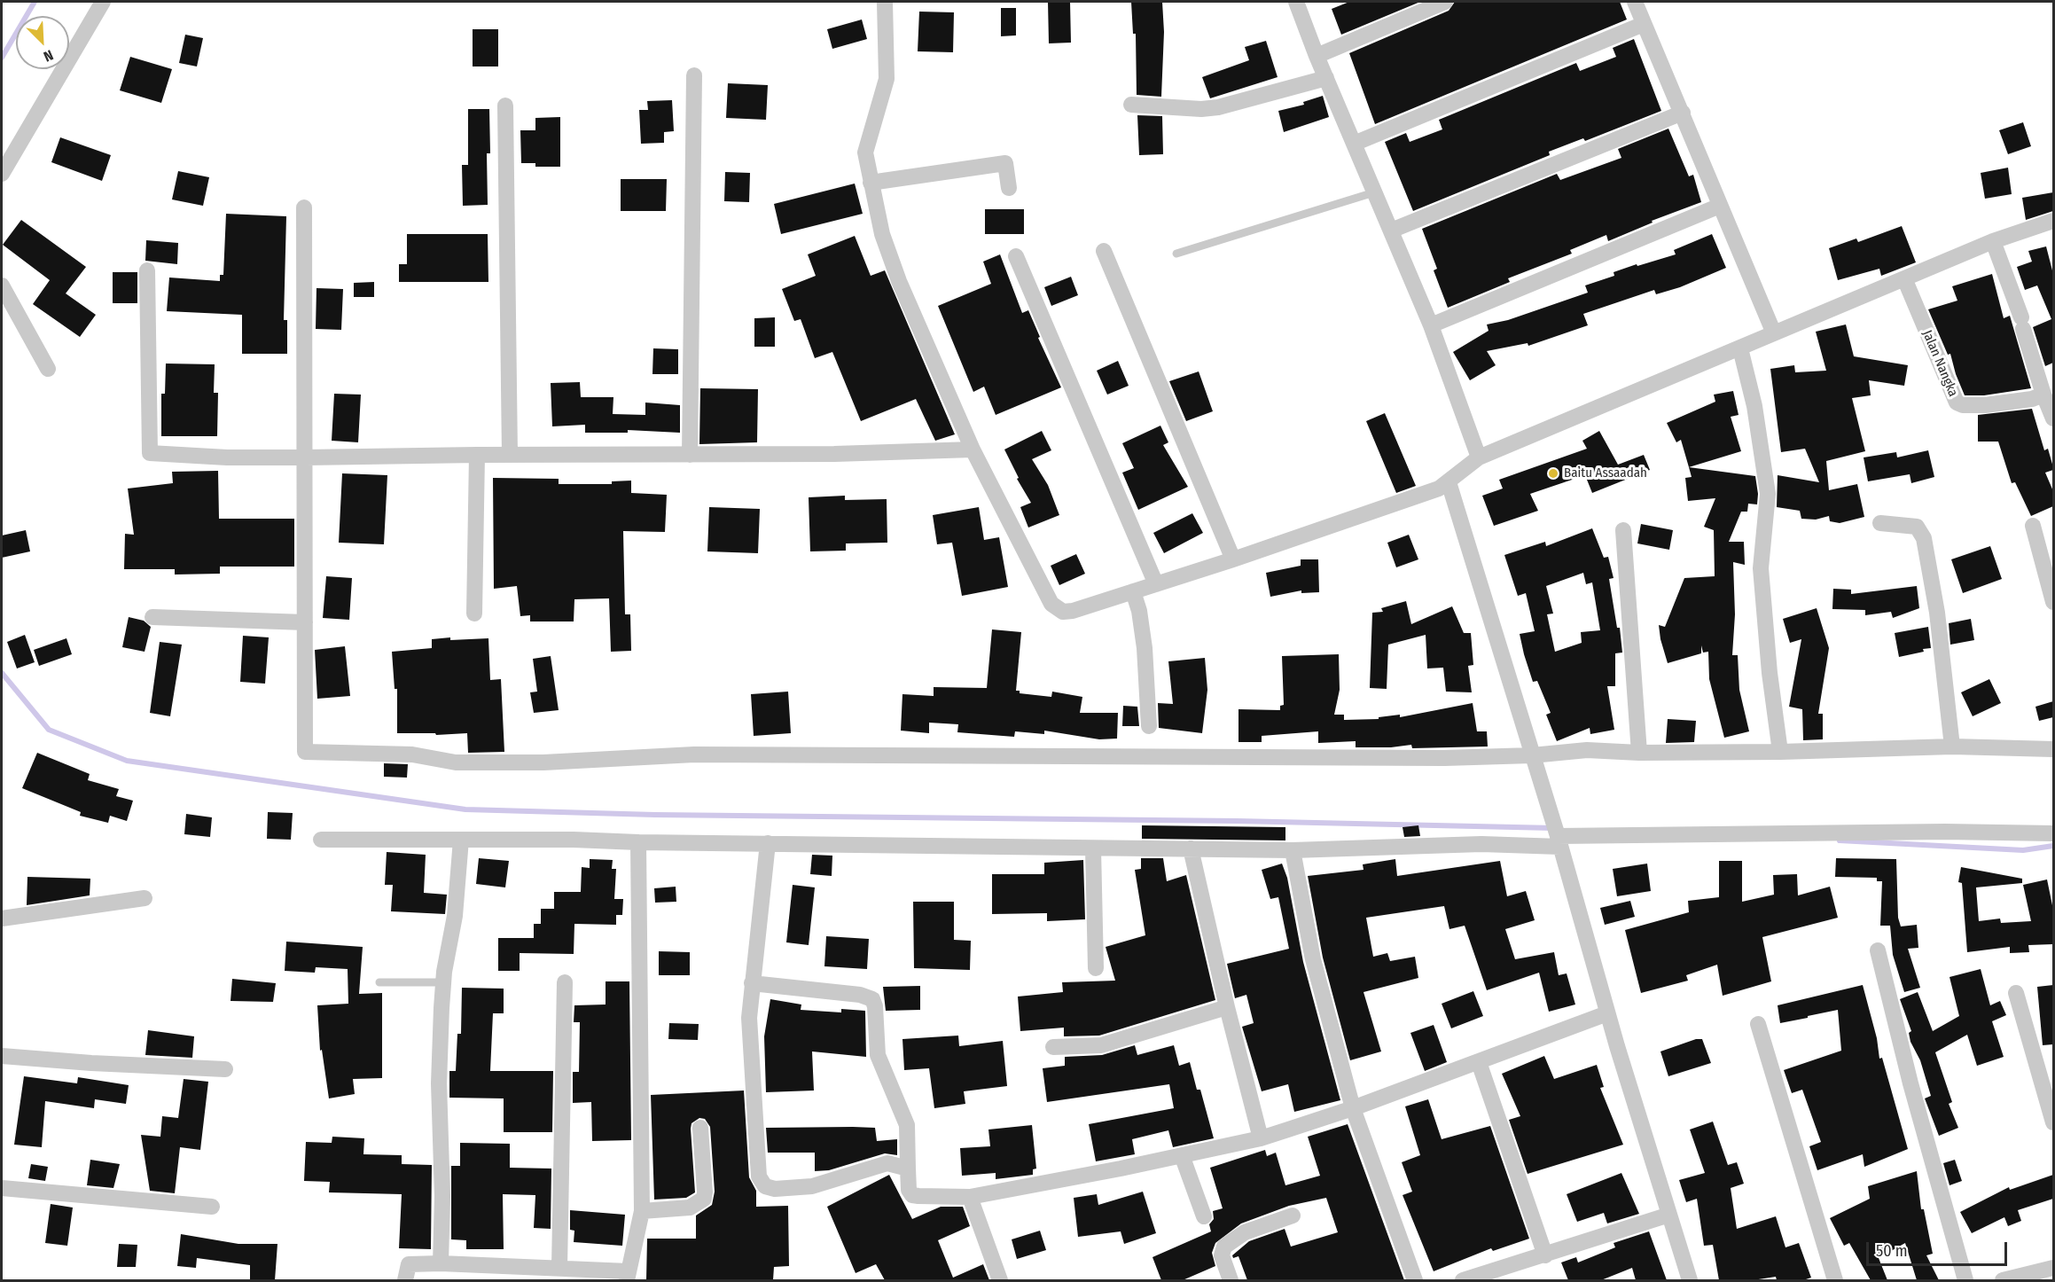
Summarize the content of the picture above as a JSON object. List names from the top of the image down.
{
  "streets": {
    "street": ["Jalan Nangka"]
  },
  "places": ["Baitu Assaadah"],
  "scale_bar": "50 m",
  "north": "bottom right"
}
